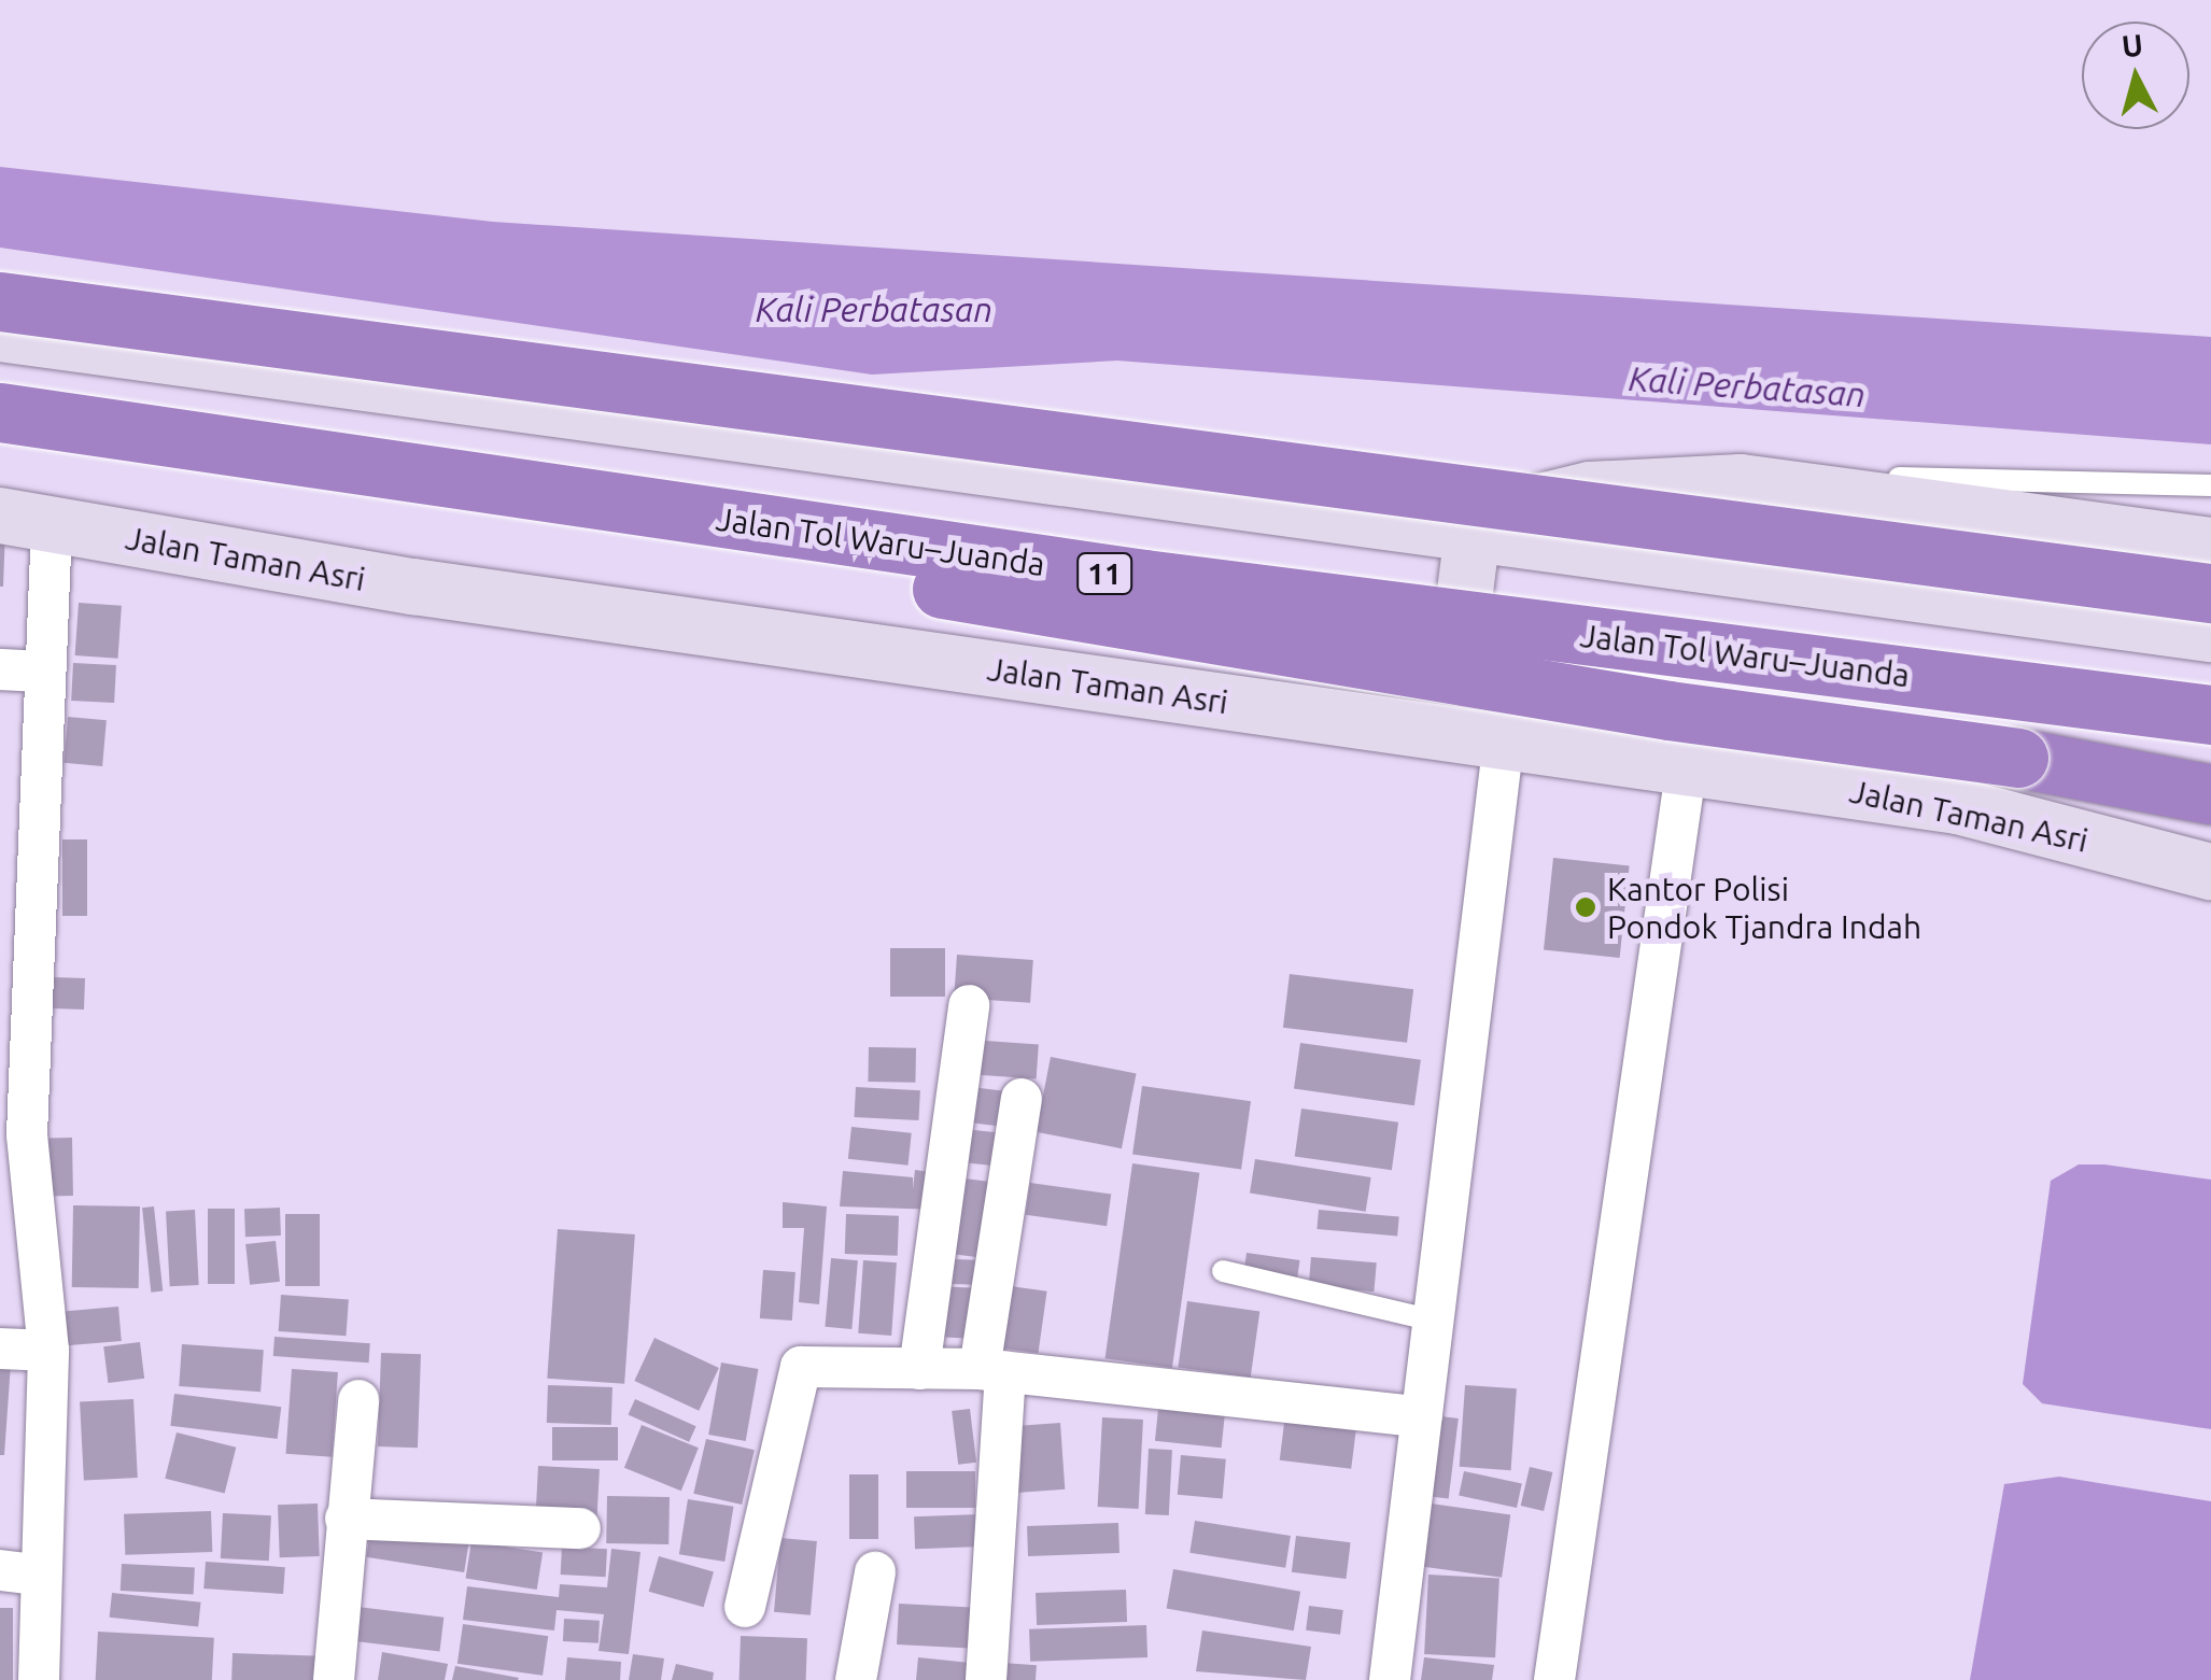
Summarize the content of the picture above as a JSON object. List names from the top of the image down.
{
  "streets": {
    "highway": ["Jalan Tol Waru–Juanda", "11"],
    "main road": ["Jalan Taman Asri"]
  },
  "water": ["Kali Perbatasan"],
  "places": ["Kantor Polisi Pondok Tjandra Indah"],
  "north": "top"
}
